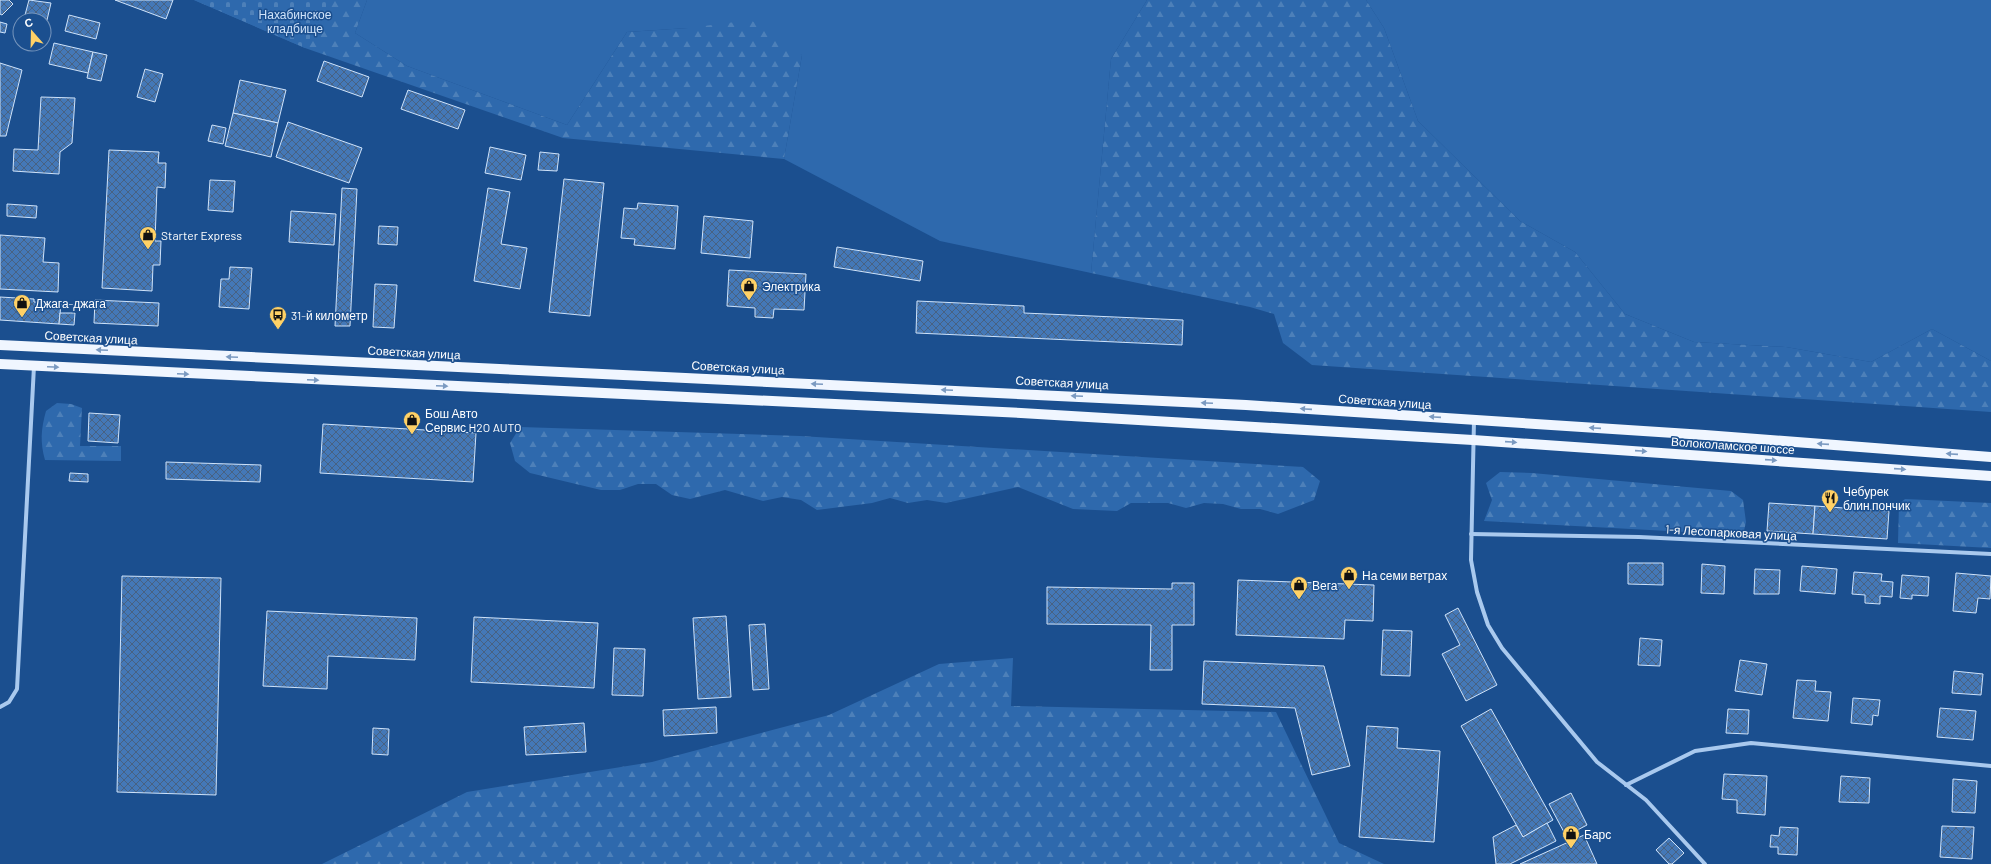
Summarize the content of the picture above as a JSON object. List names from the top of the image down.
{
  "streets": {
    "main road": ["Советская улица", "Волоколамское шоссе"],
    "street": ["1-я Лесопарковая улица"]
  },
  "crossings": [
    ["Советская улица", "Волоколамское шоссе"]
  ],
  "parks": ["Нахабинское кладбище"],
  "places": {
    "shop": [
      "Starter Express",
      "Электрика",
      "Джага-джага",
      "Бош Авто Сервис H2O AUTO",
      "На семи ветрах",
      "Вега",
      "Барс"
    ],
    "bus stop": ["31-й километр"],
    "restaurant": ["Чебурек блин пончик"]
  },
  "north": "top"
}
